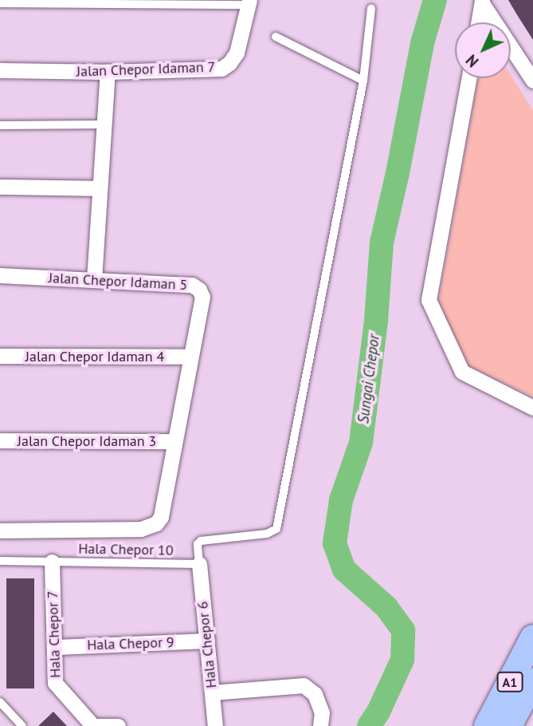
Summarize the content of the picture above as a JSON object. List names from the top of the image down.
{
  "streets": {
    "main road": ["A1"],
    "street": [
      "Jalan Chepor Idaman 7",
      "Jalan Chepor Idaman 5",
      "Jalan Chepor Idaman 4",
      "Jalan Chepor Idaman 3",
      "Hala Chepor 7",
      "Hala Chepor 9",
      "Hala Chepor 6"
    ],
    "lane": ["Hala Chepor 10"]
  },
  "crossings": [
    ["Jalan Chepor Idaman 5", "Jalan Chepor Idaman 4"],
    ["Hala Chepor 10", "Hala Chepor 7"],
    ["Hala Chepor 10", "Hala Chepor 6"],
    ["Hala Chepor 7", "Hala Chepor 9"],
    ["Hala Chepor 9", "Hala Chepor 6"]
  ],
  "water": ["Sungai Chepor"],
  "north": "bottom left"
}
